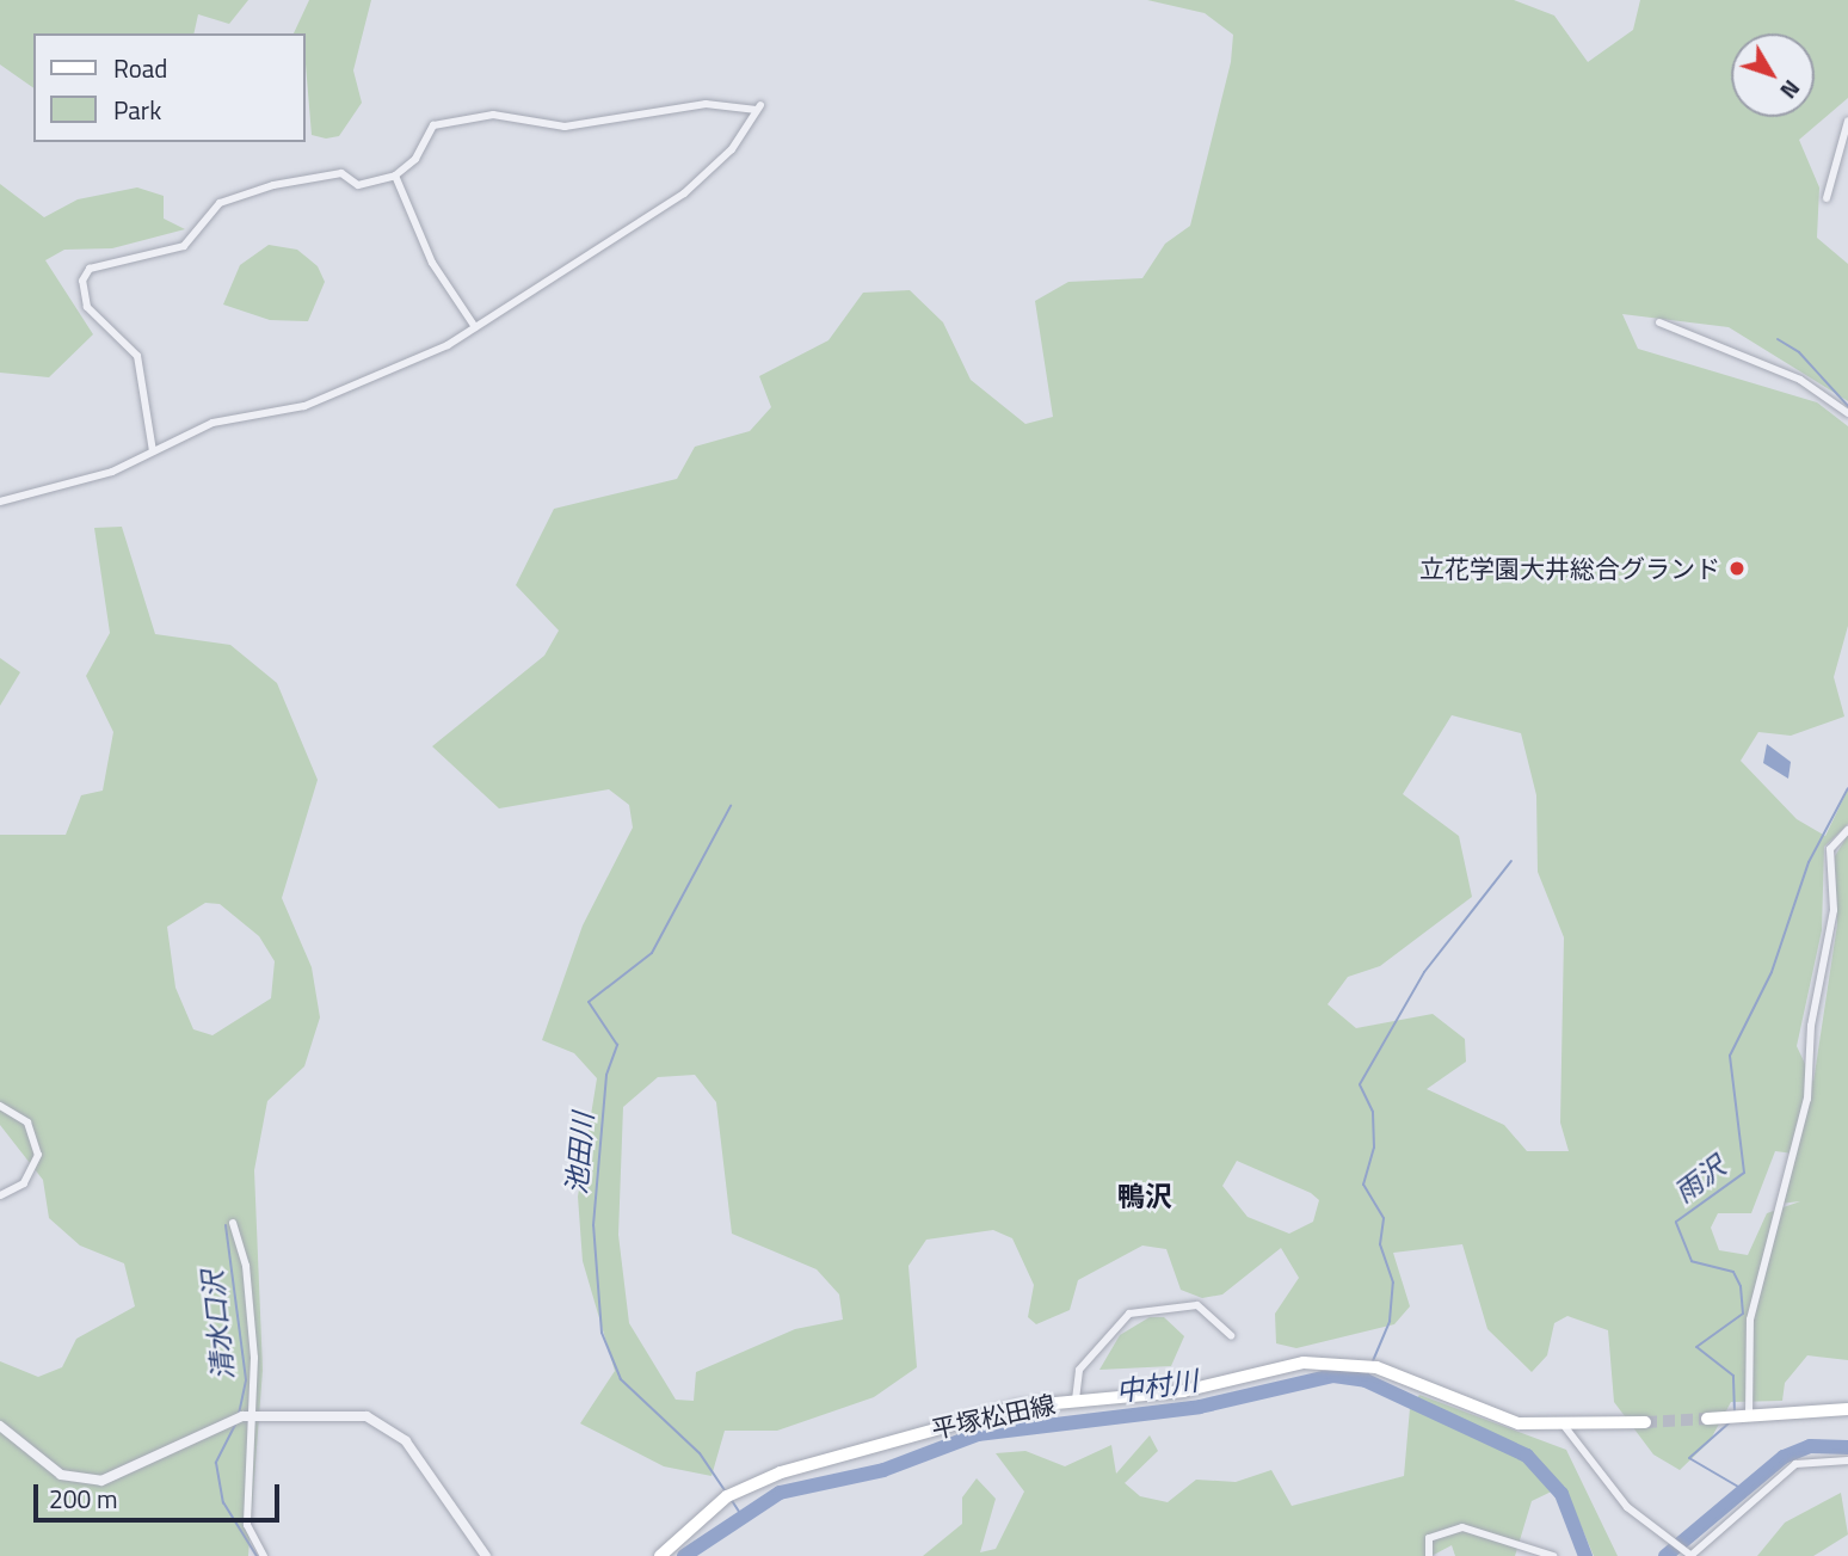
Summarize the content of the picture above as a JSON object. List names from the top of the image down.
{
  "streets": {
    "main road": ["平塚松田線"]
  },
  "districts": ["鴨沢"],
  "water": [
    "池田川",
    "雨沢",
    "清水口沢",
    "中村川"
  ],
  "places": ["立花学園大井総合グランド"],
  "legend": ["Road", "Park"],
  "scale_bar": "200 m",
  "north": "bottom right"
}
